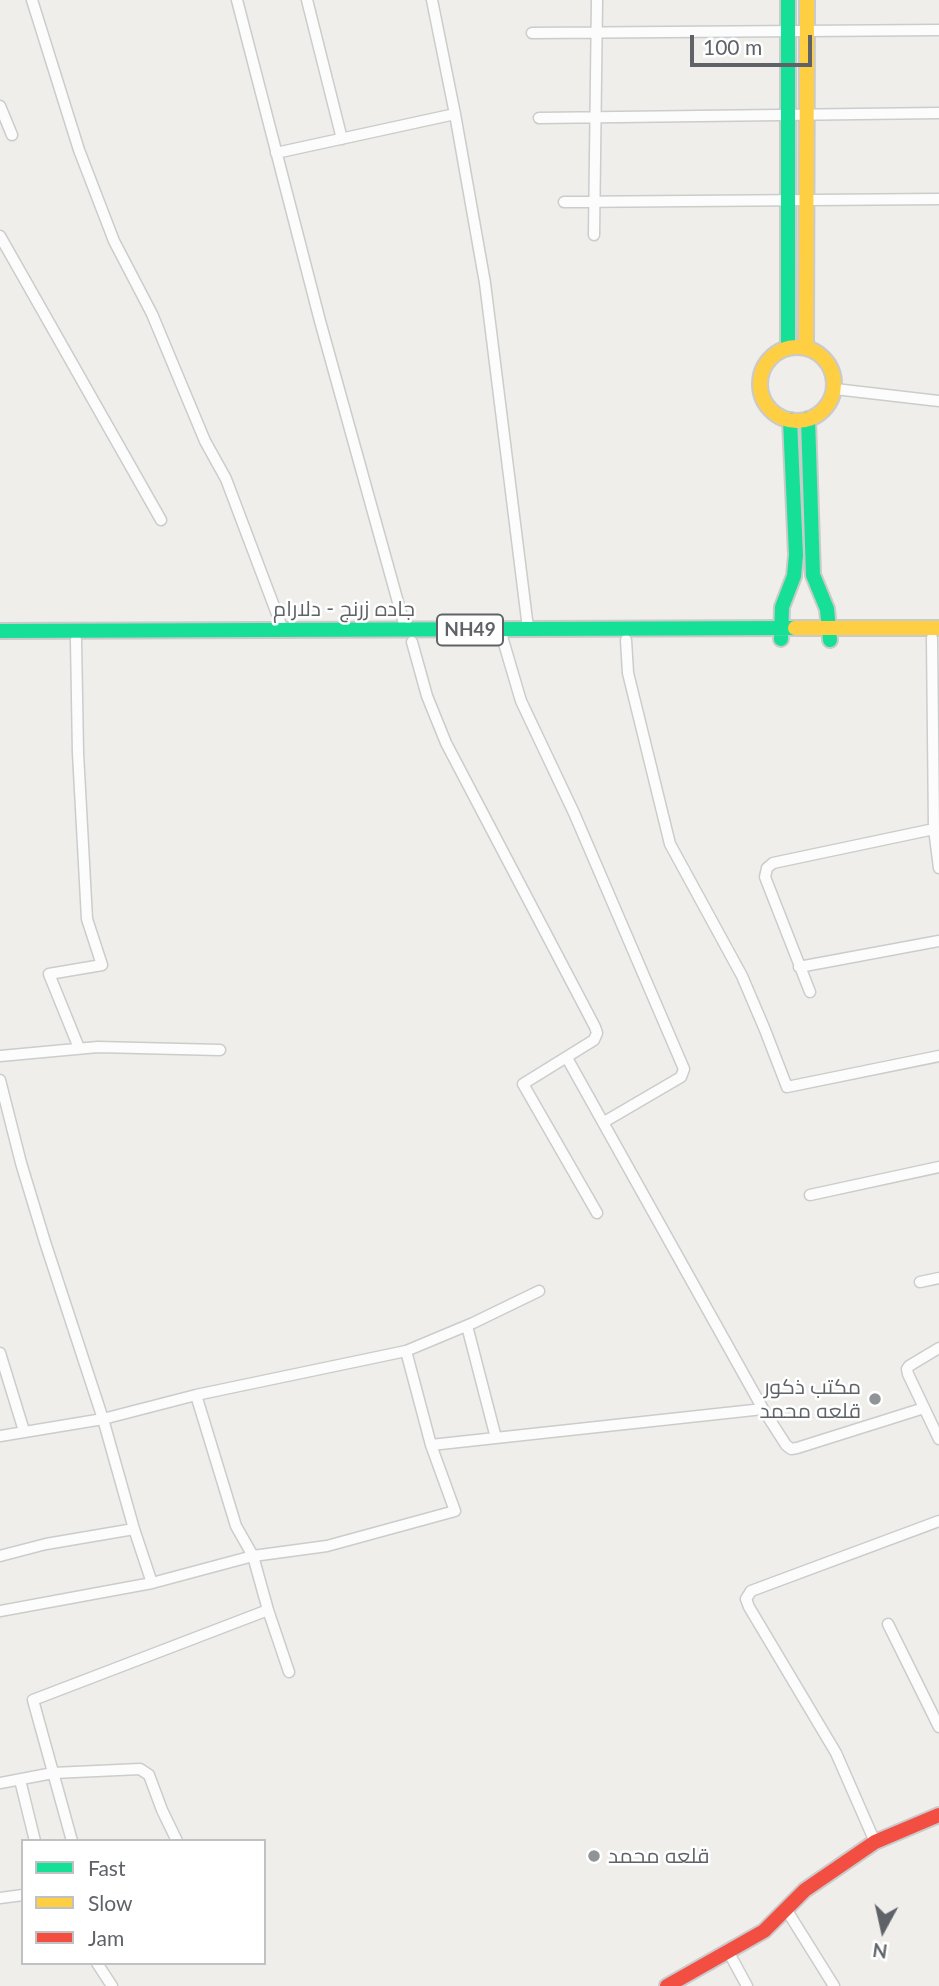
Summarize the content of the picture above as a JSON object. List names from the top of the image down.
{
  "streets": {
    "main road": ["جاده زرنج - دلارام", "NH49"]
  },
  "places": ["مکتب ذکور قلعه محمد", "قلعه محمد"],
  "legend": ["Fast", "Slow", "Jam"],
  "scale_bar": "100 m",
  "north": "bottom"
}
